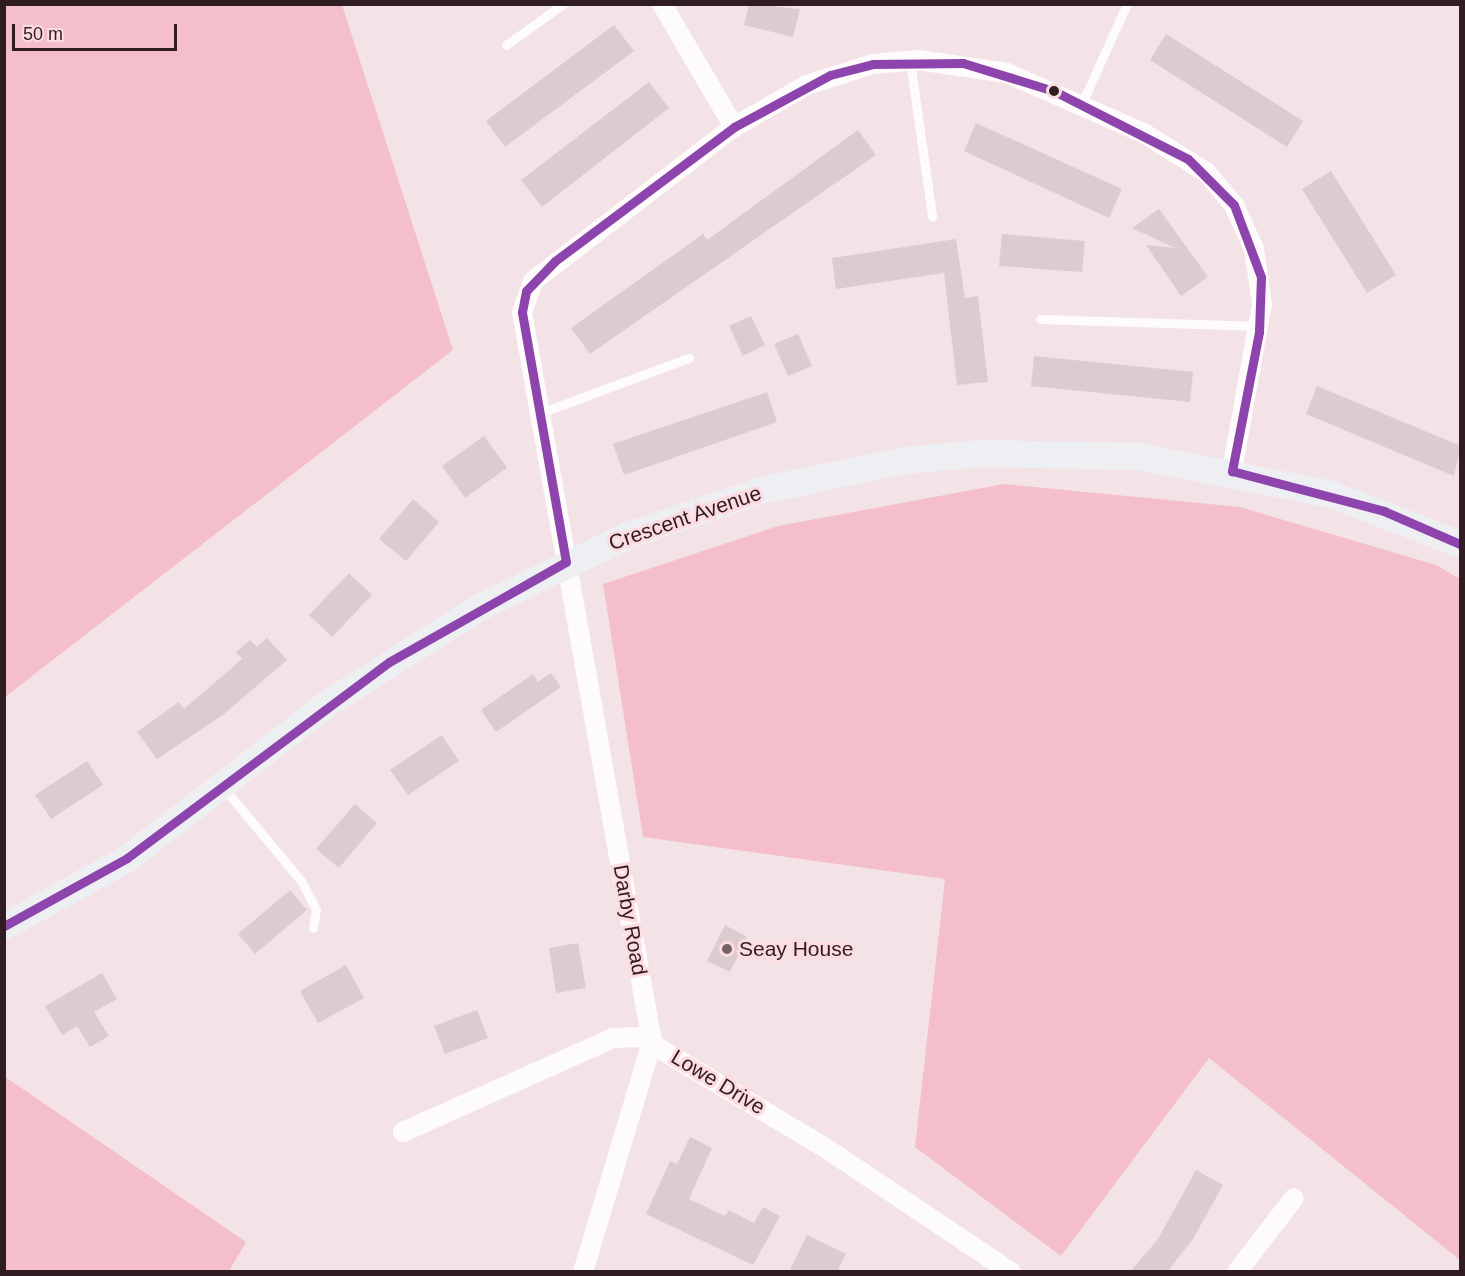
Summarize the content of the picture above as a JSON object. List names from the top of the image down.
{
  "streets": {
    "street": ["Crescent Avenue", "Darby Road", "Lowe Drive"]
  },
  "crossings": [
    ["Crescent Avenue", "Darby Road"],
    ["Darby Road", "Lowe Drive"]
  ],
  "places": ["Seay House"],
  "scale_bar": "50 m"
}
